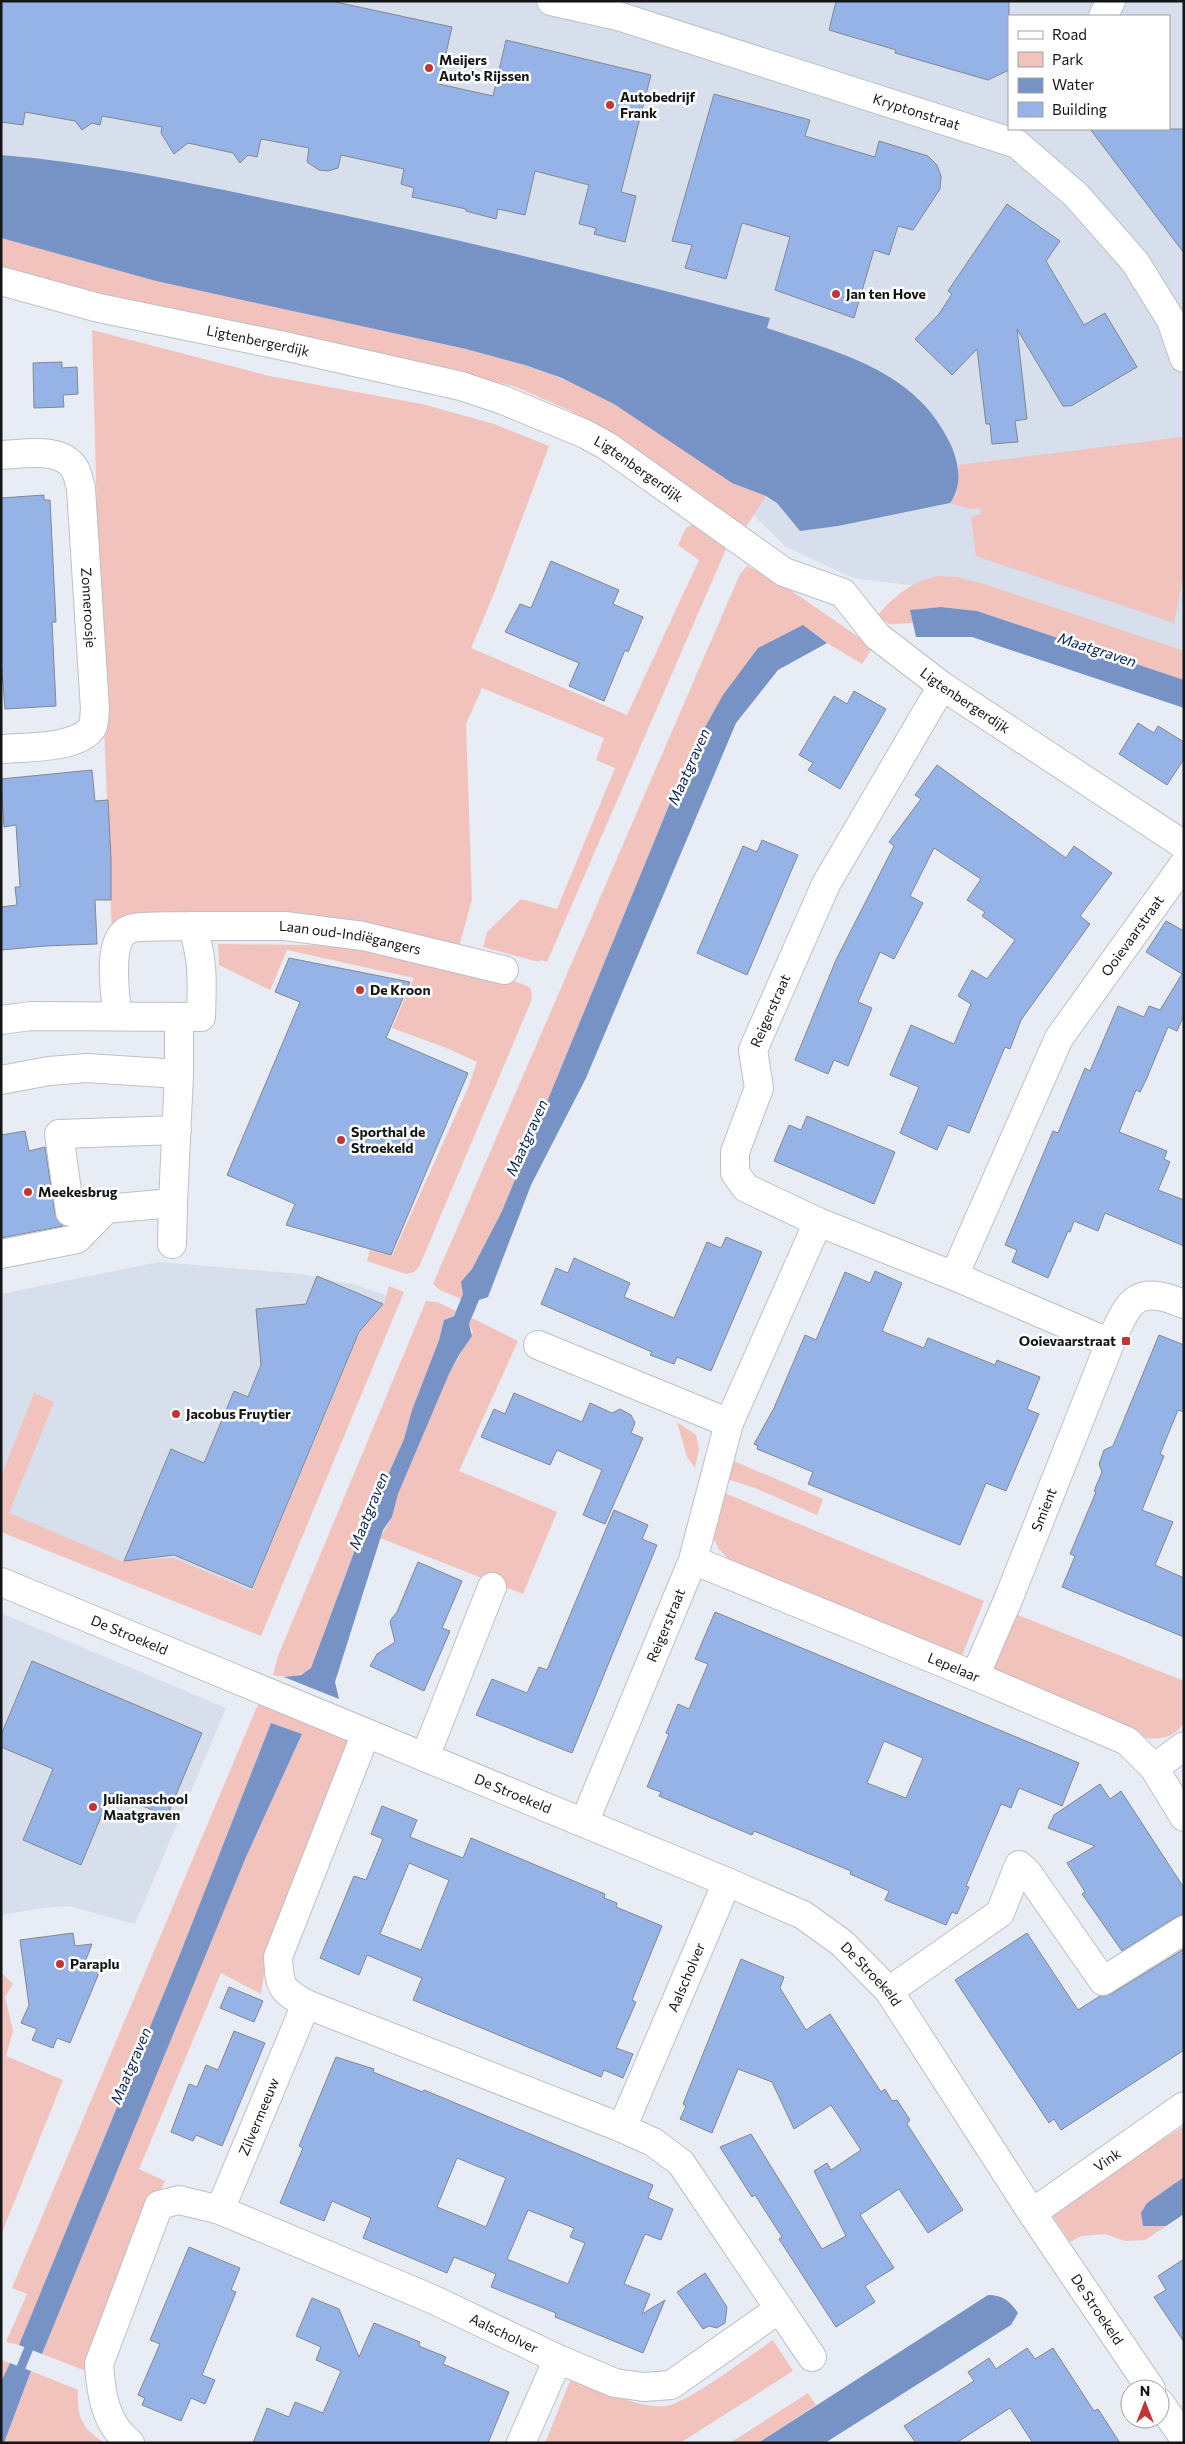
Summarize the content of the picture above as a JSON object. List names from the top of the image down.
{
  "streets": {
    "street": [
      "Kryptonstraat",
      "Ligtenbergerdijk",
      "Zonneroosje",
      "Ooievaarstraat",
      "Laan oud-Indiëgangers",
      "Reigerstraat",
      "Smient",
      "De Stroekeld",
      "Lepelaar",
      "Aalscholver",
      "Zilvermeeuw",
      "Vink"
    ]
  },
  "crossings": [
    ["Ligtenbergerdijk", "Reigerstraat"],
    ["Reigerstraat", "De Stroekeld"],
    ["Reigerstraat", "Lepelaar"],
    ["Smient", "Lepelaar"],
    ["De Stroekeld", "Aalscholver"],
    ["De Stroekeld", "Vink"],
    ["Aalscholver", "Zilvermeeuw"]
  ],
  "water": ["Maatgraven"],
  "places": {
    "other": [
      "Meijers Auto's Rijssen",
      "Autobedrijf Frank",
      "Jan ten Hove",
      "De Kroon",
      "Sporthal de Stroekeld",
      "Meekesbrug",
      "Jacobus Fruytier",
      "Julianaschool Maatgraven",
      "Paraplu"
    ],
    "transit": ["Ooievaarstraat"]
  },
  "legend": [
    "Road",
    "Park",
    "Water",
    "Building"
  ],
  "north": "top"
}
